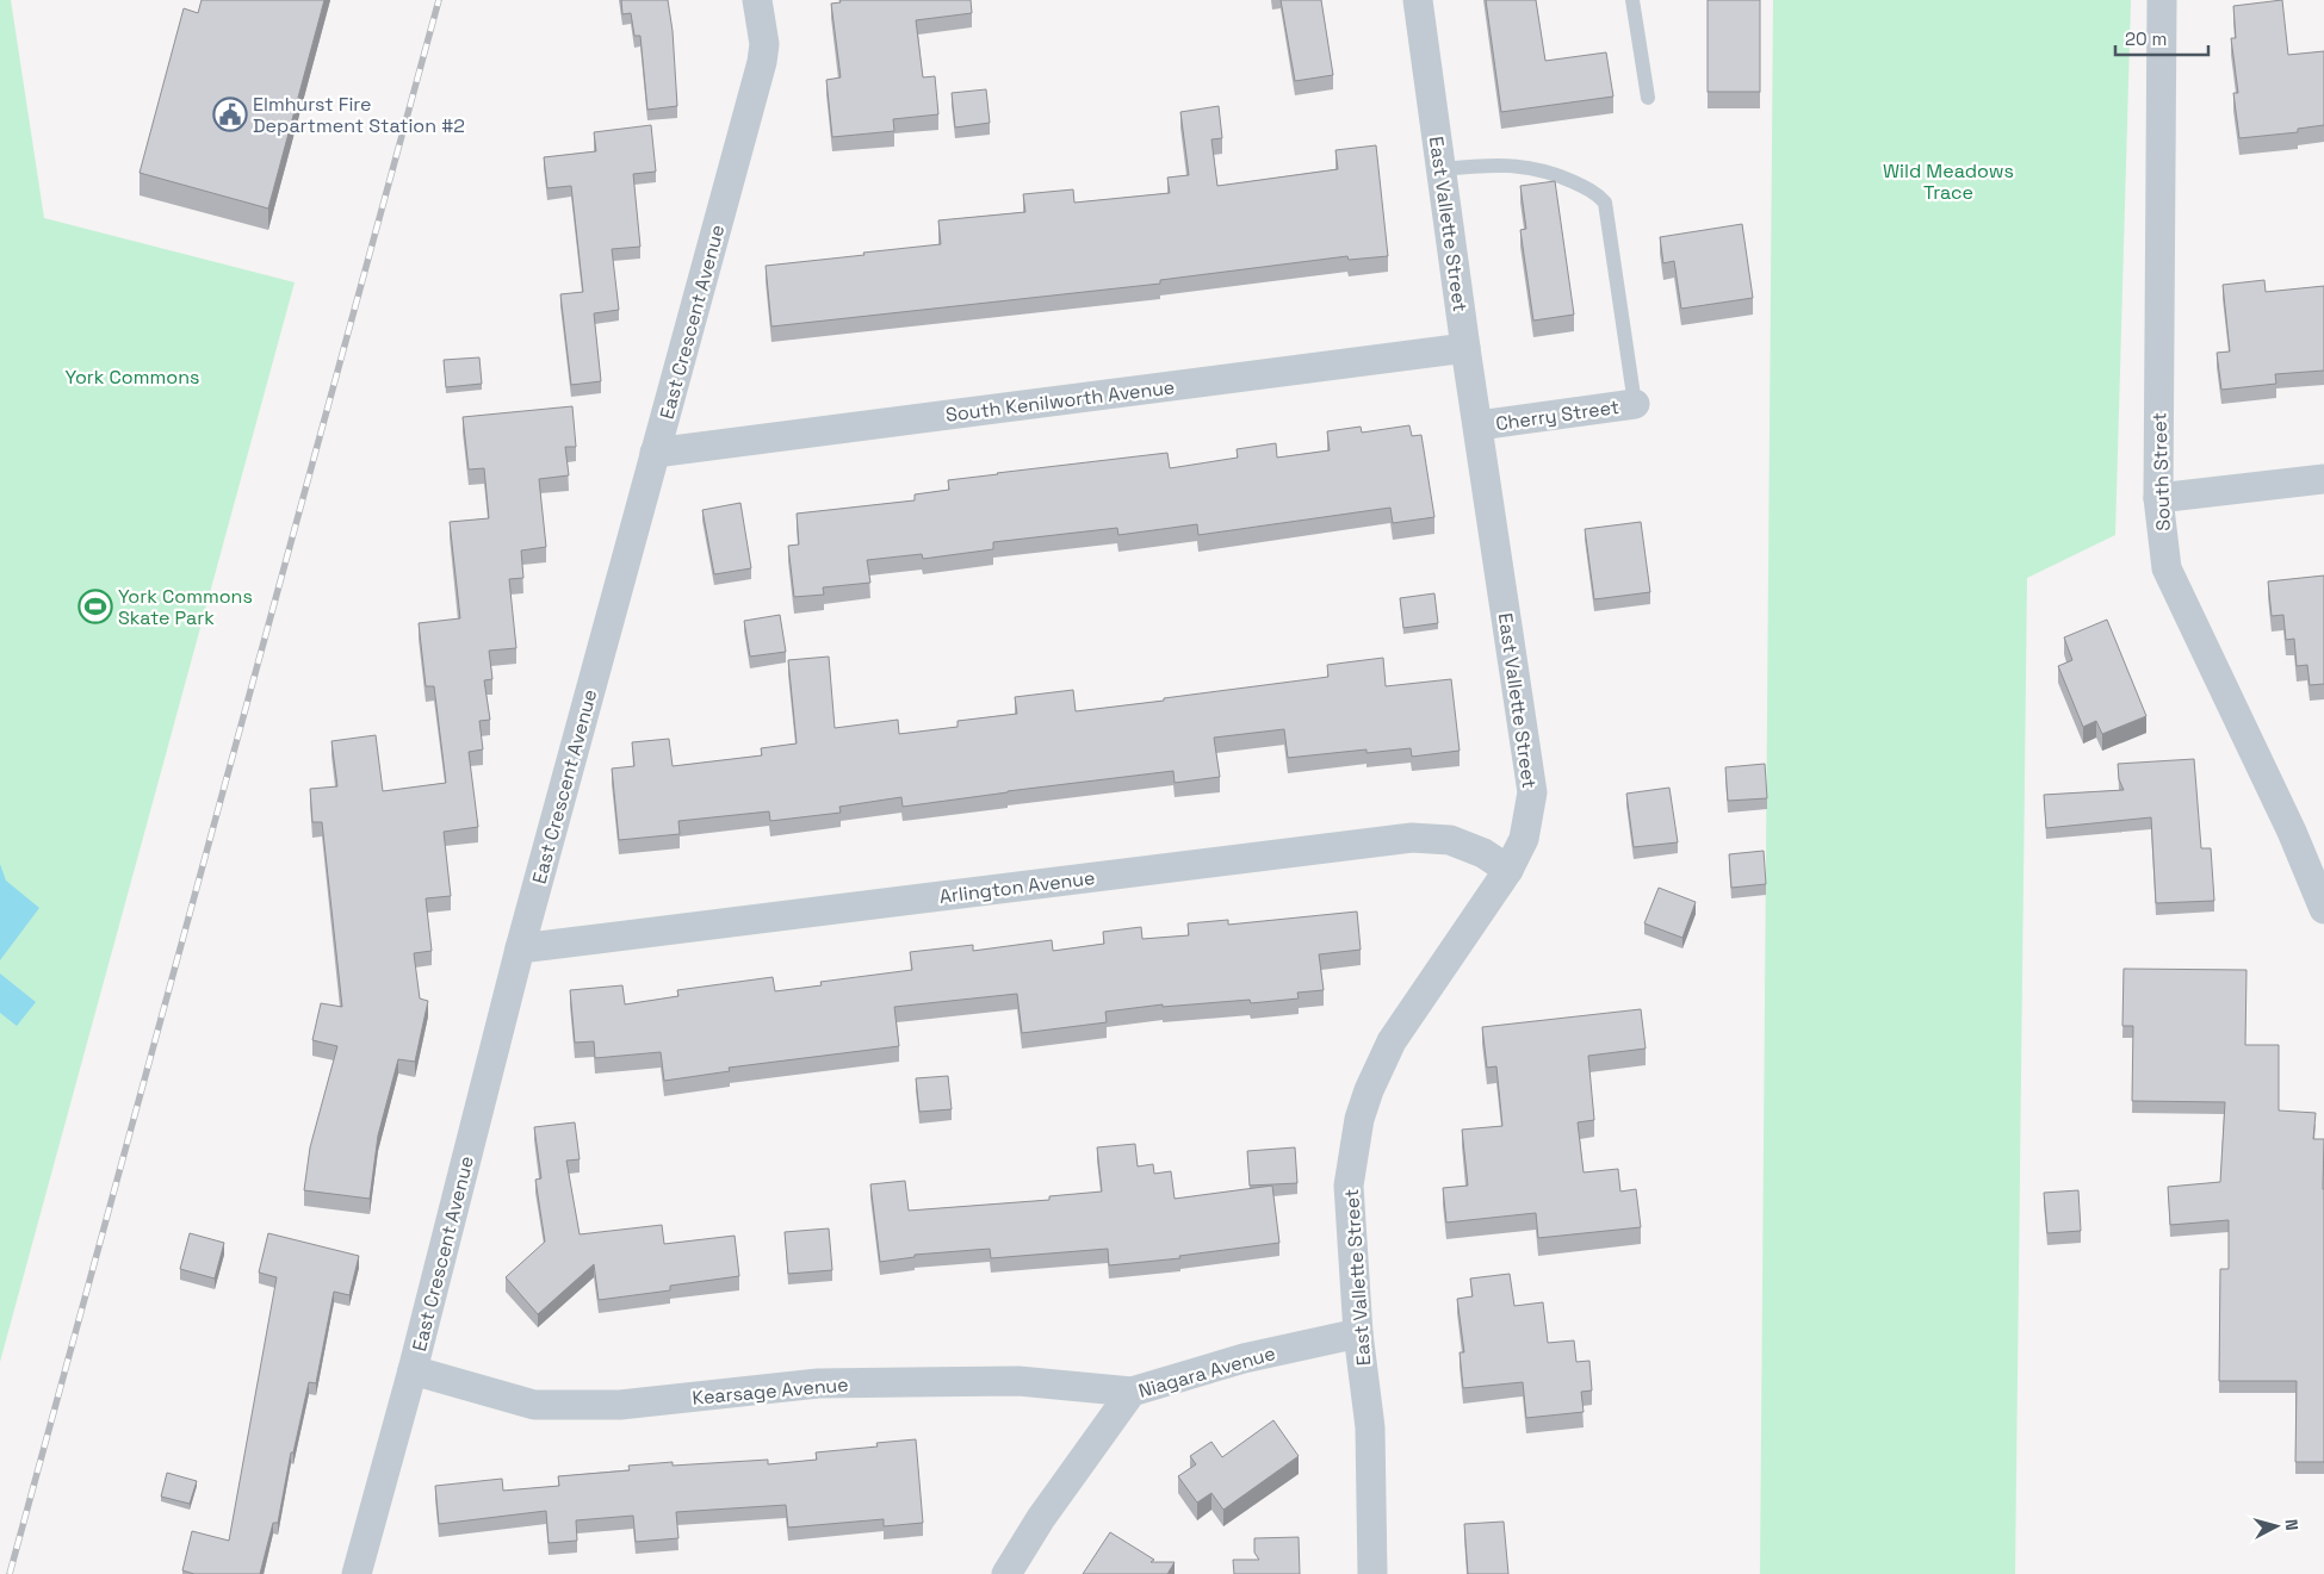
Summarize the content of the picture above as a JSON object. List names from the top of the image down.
{
  "streets": {
    "street": [
      "East Vallette Street",
      "East Crescent Avenue",
      "South Kenilworth Avenue",
      "Cherry Street",
      "South Street",
      "Arlington Avenue",
      "Niagara Avenue",
      "Kearsage Avenue"
    ]
  },
  "crossings": [
    ["East Vallette Street", "South Kenilworth Avenue"],
    ["East Vallette Street", "Cherry Street"],
    ["East Vallette Street", "Arlington Avenue"],
    ["East Vallette Street", "Niagara Avenue"],
    ["East Crescent Avenue", "South Kenilworth Avenue"],
    ["East Crescent Avenue", "Arlington Avenue"],
    ["East Crescent Avenue", "Kearsage Avenue"],
    ["Niagara Avenue", "Kearsage Avenue"]
  ],
  "parks": ["Wild Meadows Trace", "York Commons"],
  "places": {
    "public building": ["Elmhurst Fire Department Station #2"],
    "sports": ["York Commons Skate Park"]
  },
  "scale_bar": "20 m",
  "north": "right"
}
